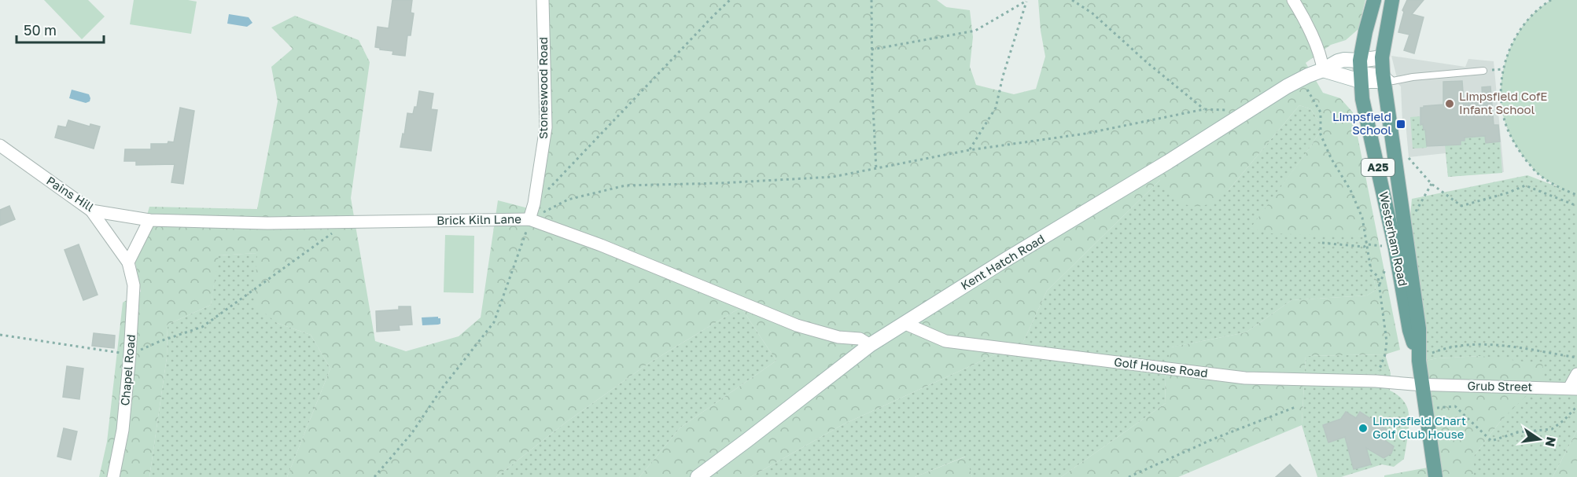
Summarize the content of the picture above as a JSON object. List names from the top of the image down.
{
  "streets": {
    "main road": ["A25", "Westerham Road", "Kent Hatch Road"],
    "street": [
      "Stoneswood Road",
      "Pains Hill",
      "Brick Kiln Lane",
      "Golf House Road",
      "Chapel Road",
      "Grub Street"
    ]
  },
  "crossings": [
    ["Stoneswood Road", "Brick Kiln Lane"],
    ["A25", "Westerham Road"],
    ["A25", "Kent Hatch Road"],
    ["Pains Hill", "Brick Kiln Lane"],
    ["Brick Kiln Lane", "Kent Hatch Road"],
    ["Westerham Road", "Kent Hatch Road"],
    ["Westerham Road", "Golf House Road"],
    ["Westerham Road", "Grub Street"],
    ["Kent Hatch Road", "Golf House Road"],
    ["Golf House Road", "Grub Street"]
  ],
  "places": {
    "other": ["Limpsfield CofE Infant School", "Limpsfield Chart Golf Club House"],
    "transit": ["Limpsfield School"]
  },
  "scale_bar": "50 m",
  "north": "right"
}
